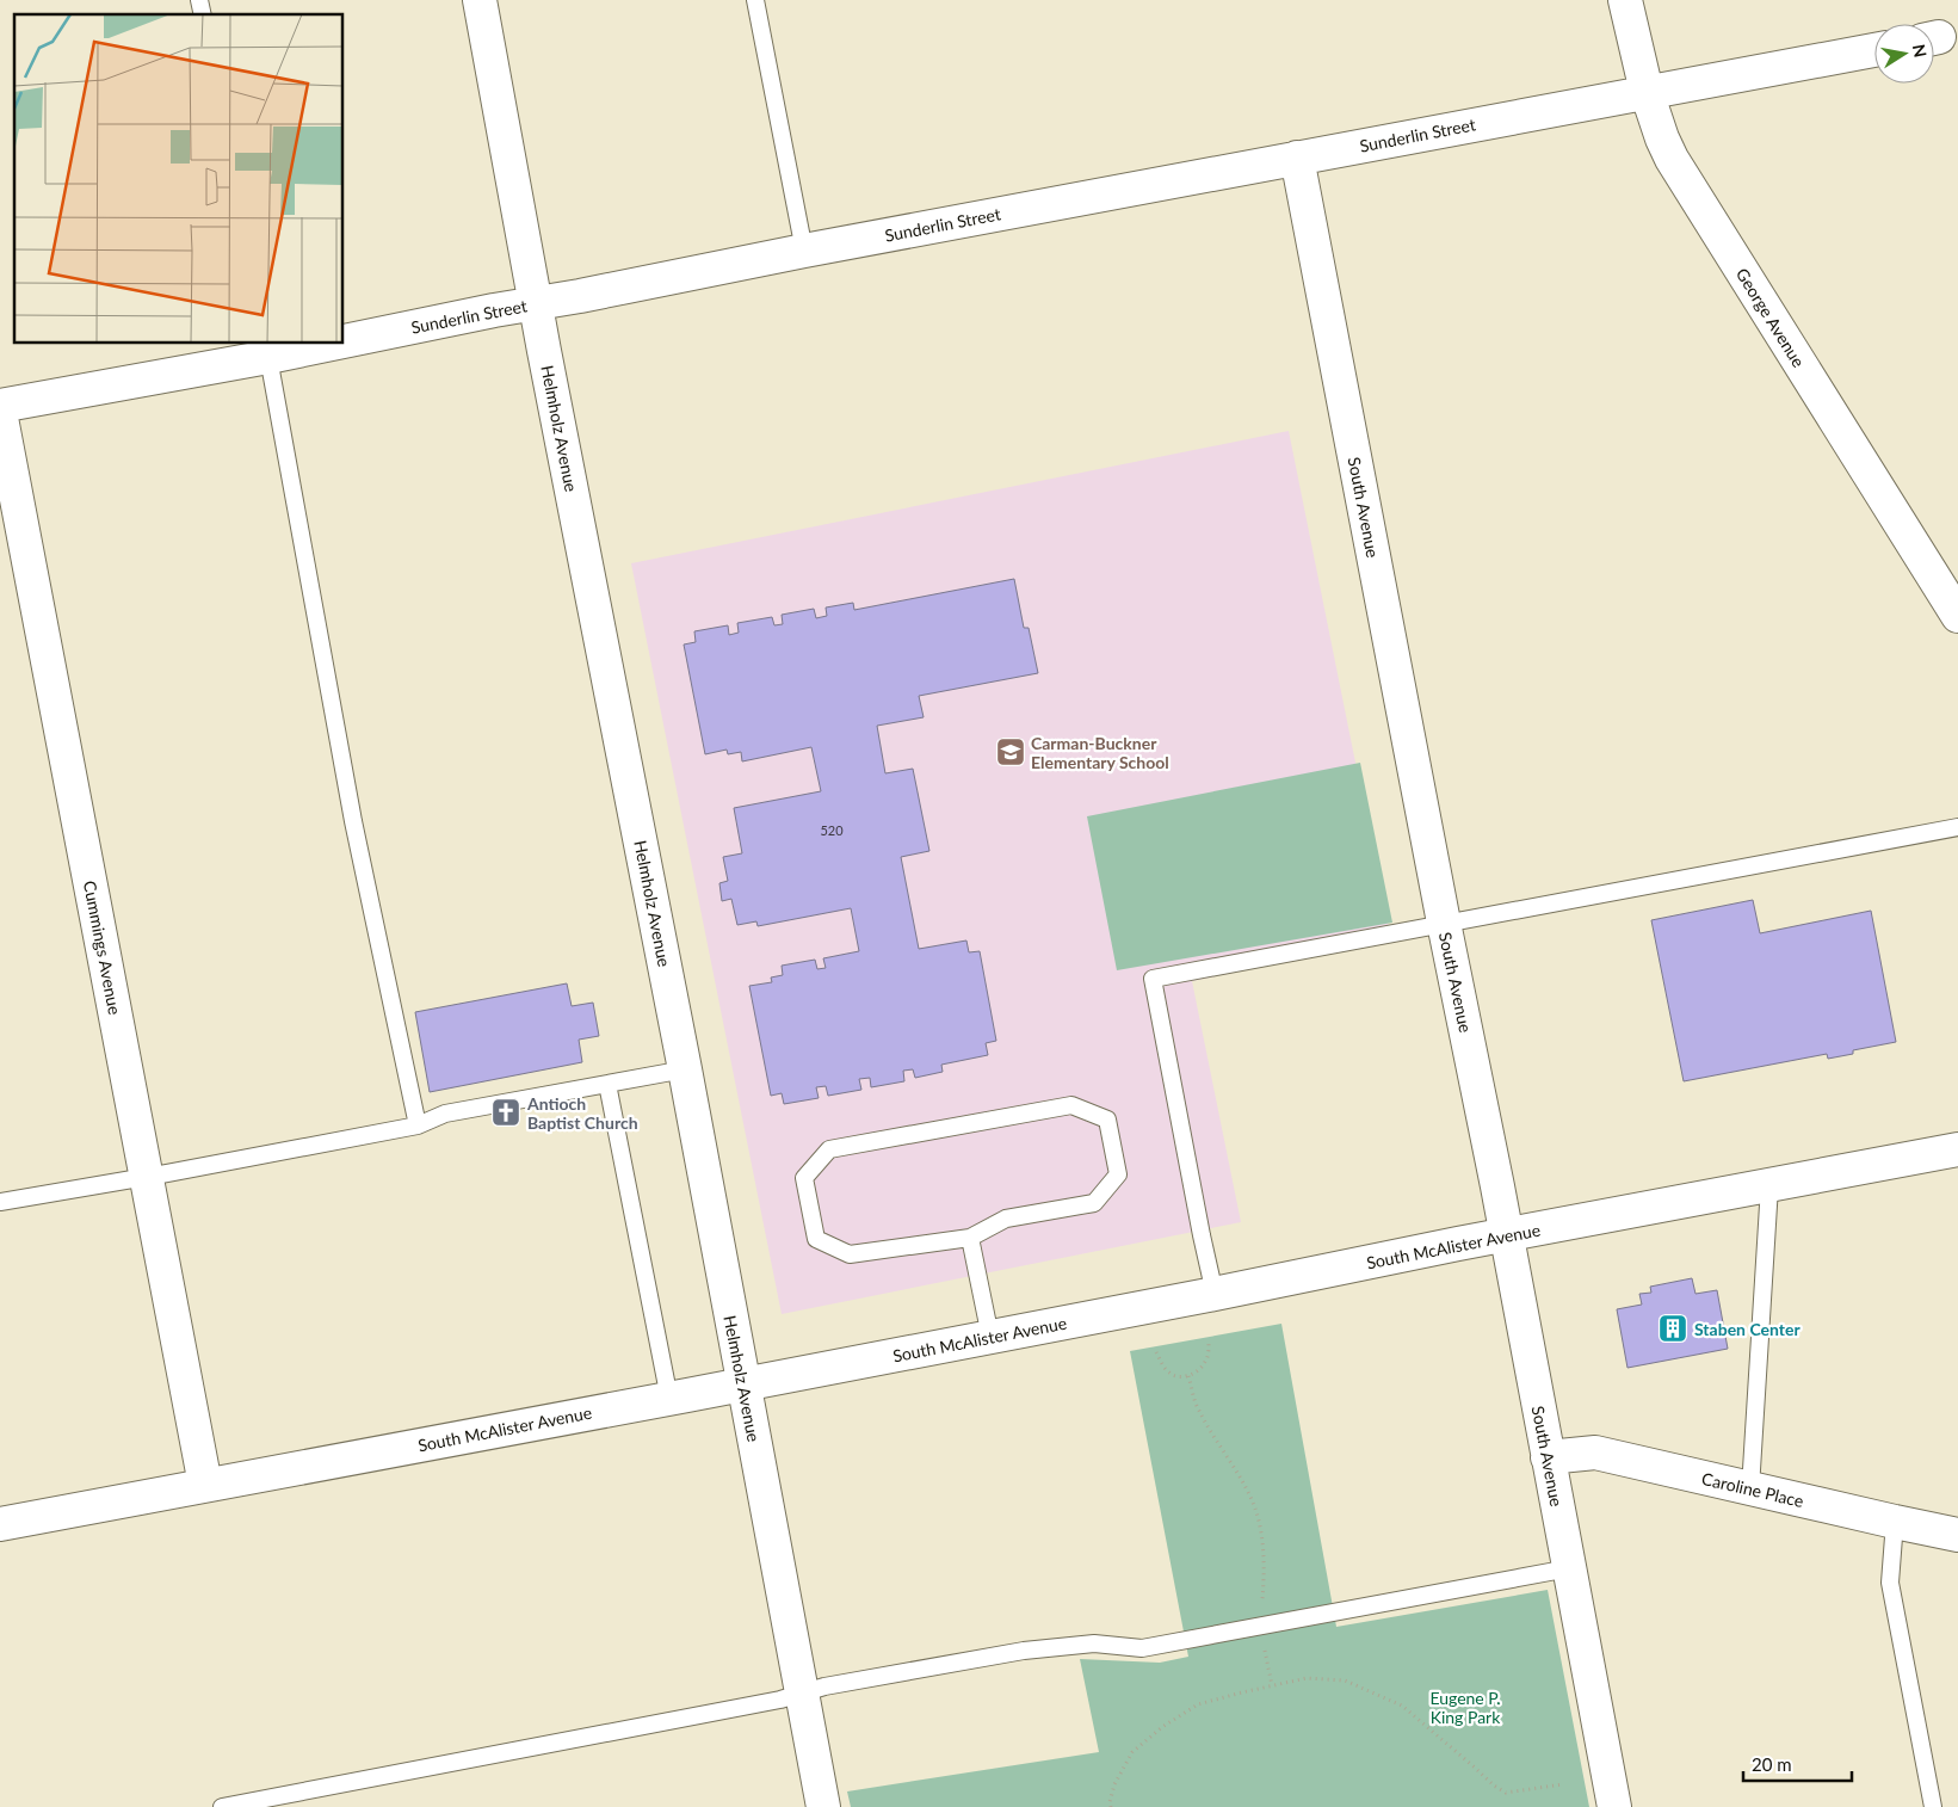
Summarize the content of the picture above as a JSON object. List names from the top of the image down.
{
  "streets": {
    "street": [
      "Sunderlin Street",
      "George Avenue",
      "Helmholz Avenue",
      "South Avenue",
      "Cummings Avenue",
      "South McAlister Avenue",
      "Caroline Place"
    ]
  },
  "crossings": [
    ["Sunderlin Street", "George Avenue"],
    ["Sunderlin Street", "Helmholz Avenue"],
    ["Sunderlin Street", "South Avenue"],
    ["Helmholz Avenue", "South McAlister Avenue"],
    ["South Avenue", "South McAlister Avenue"],
    ["South Avenue", "Caroline Place"],
    ["Cummings Avenue", "South McAlister Avenue"]
  ],
  "parks": ["Eugene P. King Park"],
  "places": {
    "school or university": ["Carman-Buckner Elementary School"],
    "church": ["Antioch Baptist Church"],
    "building": ["Staben Center"]
  },
  "house_numbers": ["520"],
  "scale_bar": "20 m",
  "north": "right"
}
